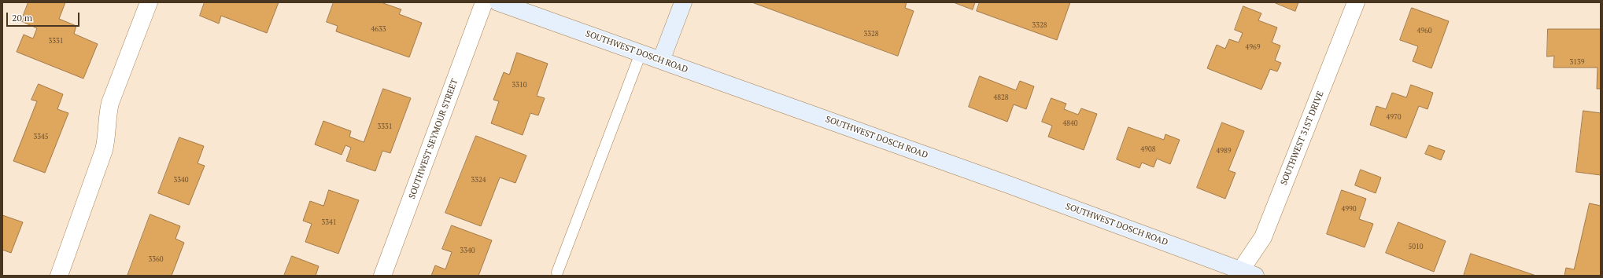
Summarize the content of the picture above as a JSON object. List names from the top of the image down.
{
  "streets": {
    "street": ["SOUTHWEST DOSCH ROAD", "SOUTHWEST 31ST DRIVE", "SOUTHWEST SEYMOUR STREET"]
  },
  "crossings": [
    ["SOUTHWEST DOSCH ROAD", "SOUTHWEST 31ST DRIVE"]
  ],
  "house_numbers": [
    "3328",
    "4633",
    "4960",
    "3328",
    "3331",
    "4969",
    "3139",
    "3310",
    "4828",
    "4970",
    "4840",
    "3331",
    "3345",
    "4908",
    "4989",
    "3340",
    "3324",
    "4990",
    "3341",
    "5010",
    "3340",
    "3360"
  ],
  "scale_bar": "20 m"
}
